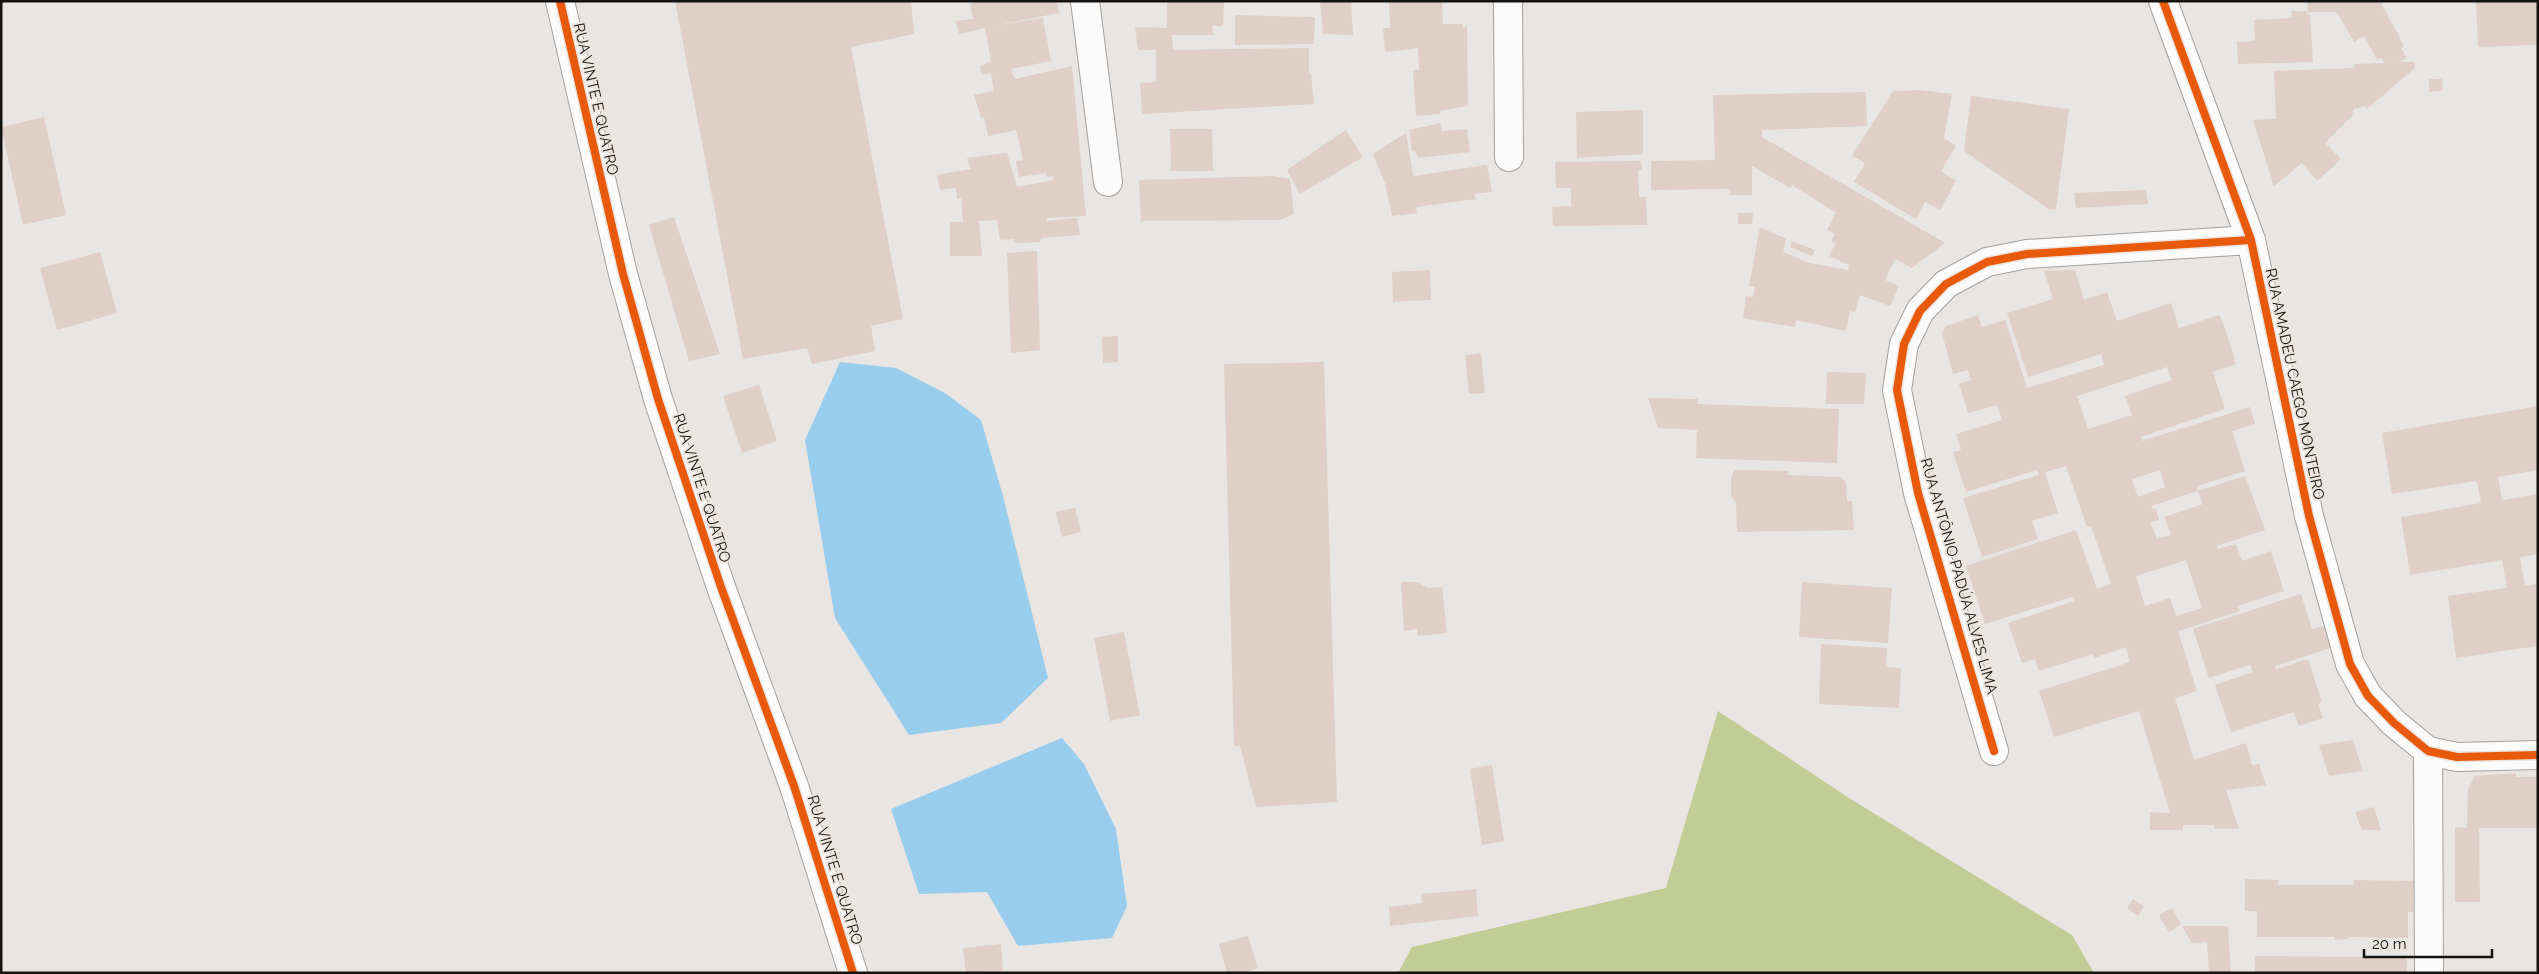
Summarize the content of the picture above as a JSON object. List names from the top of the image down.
{
  "streets": {
    "street": ["RUA VINTE E QUATRO", "RUA AMADEU CAEGO MONTEIRO", "RUA ANTÔNIO PADÚA ALVES LIMA"]
  },
  "crossings": [
    ["RUA AMADEU CAEGO MONTEIRO", "RUA ANTÔNIO PADÚA ALVES LIMA"]
  ],
  "scale_bar": "20 m"
}
